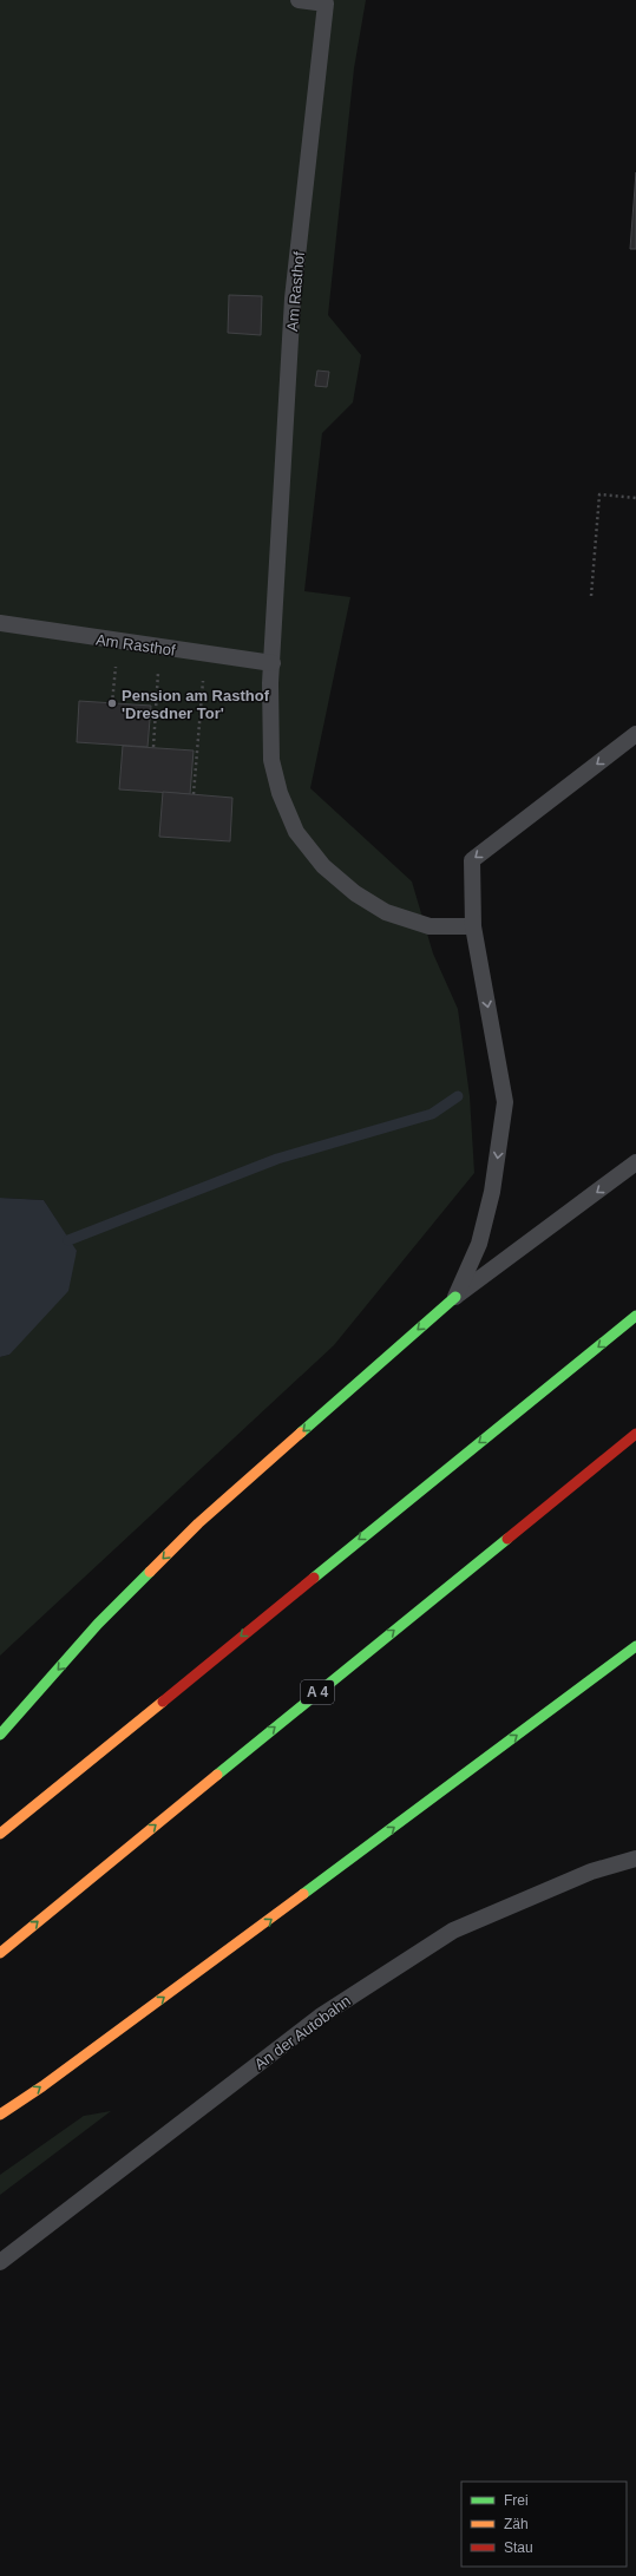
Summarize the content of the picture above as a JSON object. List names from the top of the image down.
{
  "streets": {
    "highway": ["A 4"],
    "lane": ["Am Rasthof", "An der Autobahn"]
  },
  "places": ["Pension am Rasthof 'Dresdner Tor'"],
  "legend": ["Frei", "Zäh", "Stau"]
}
